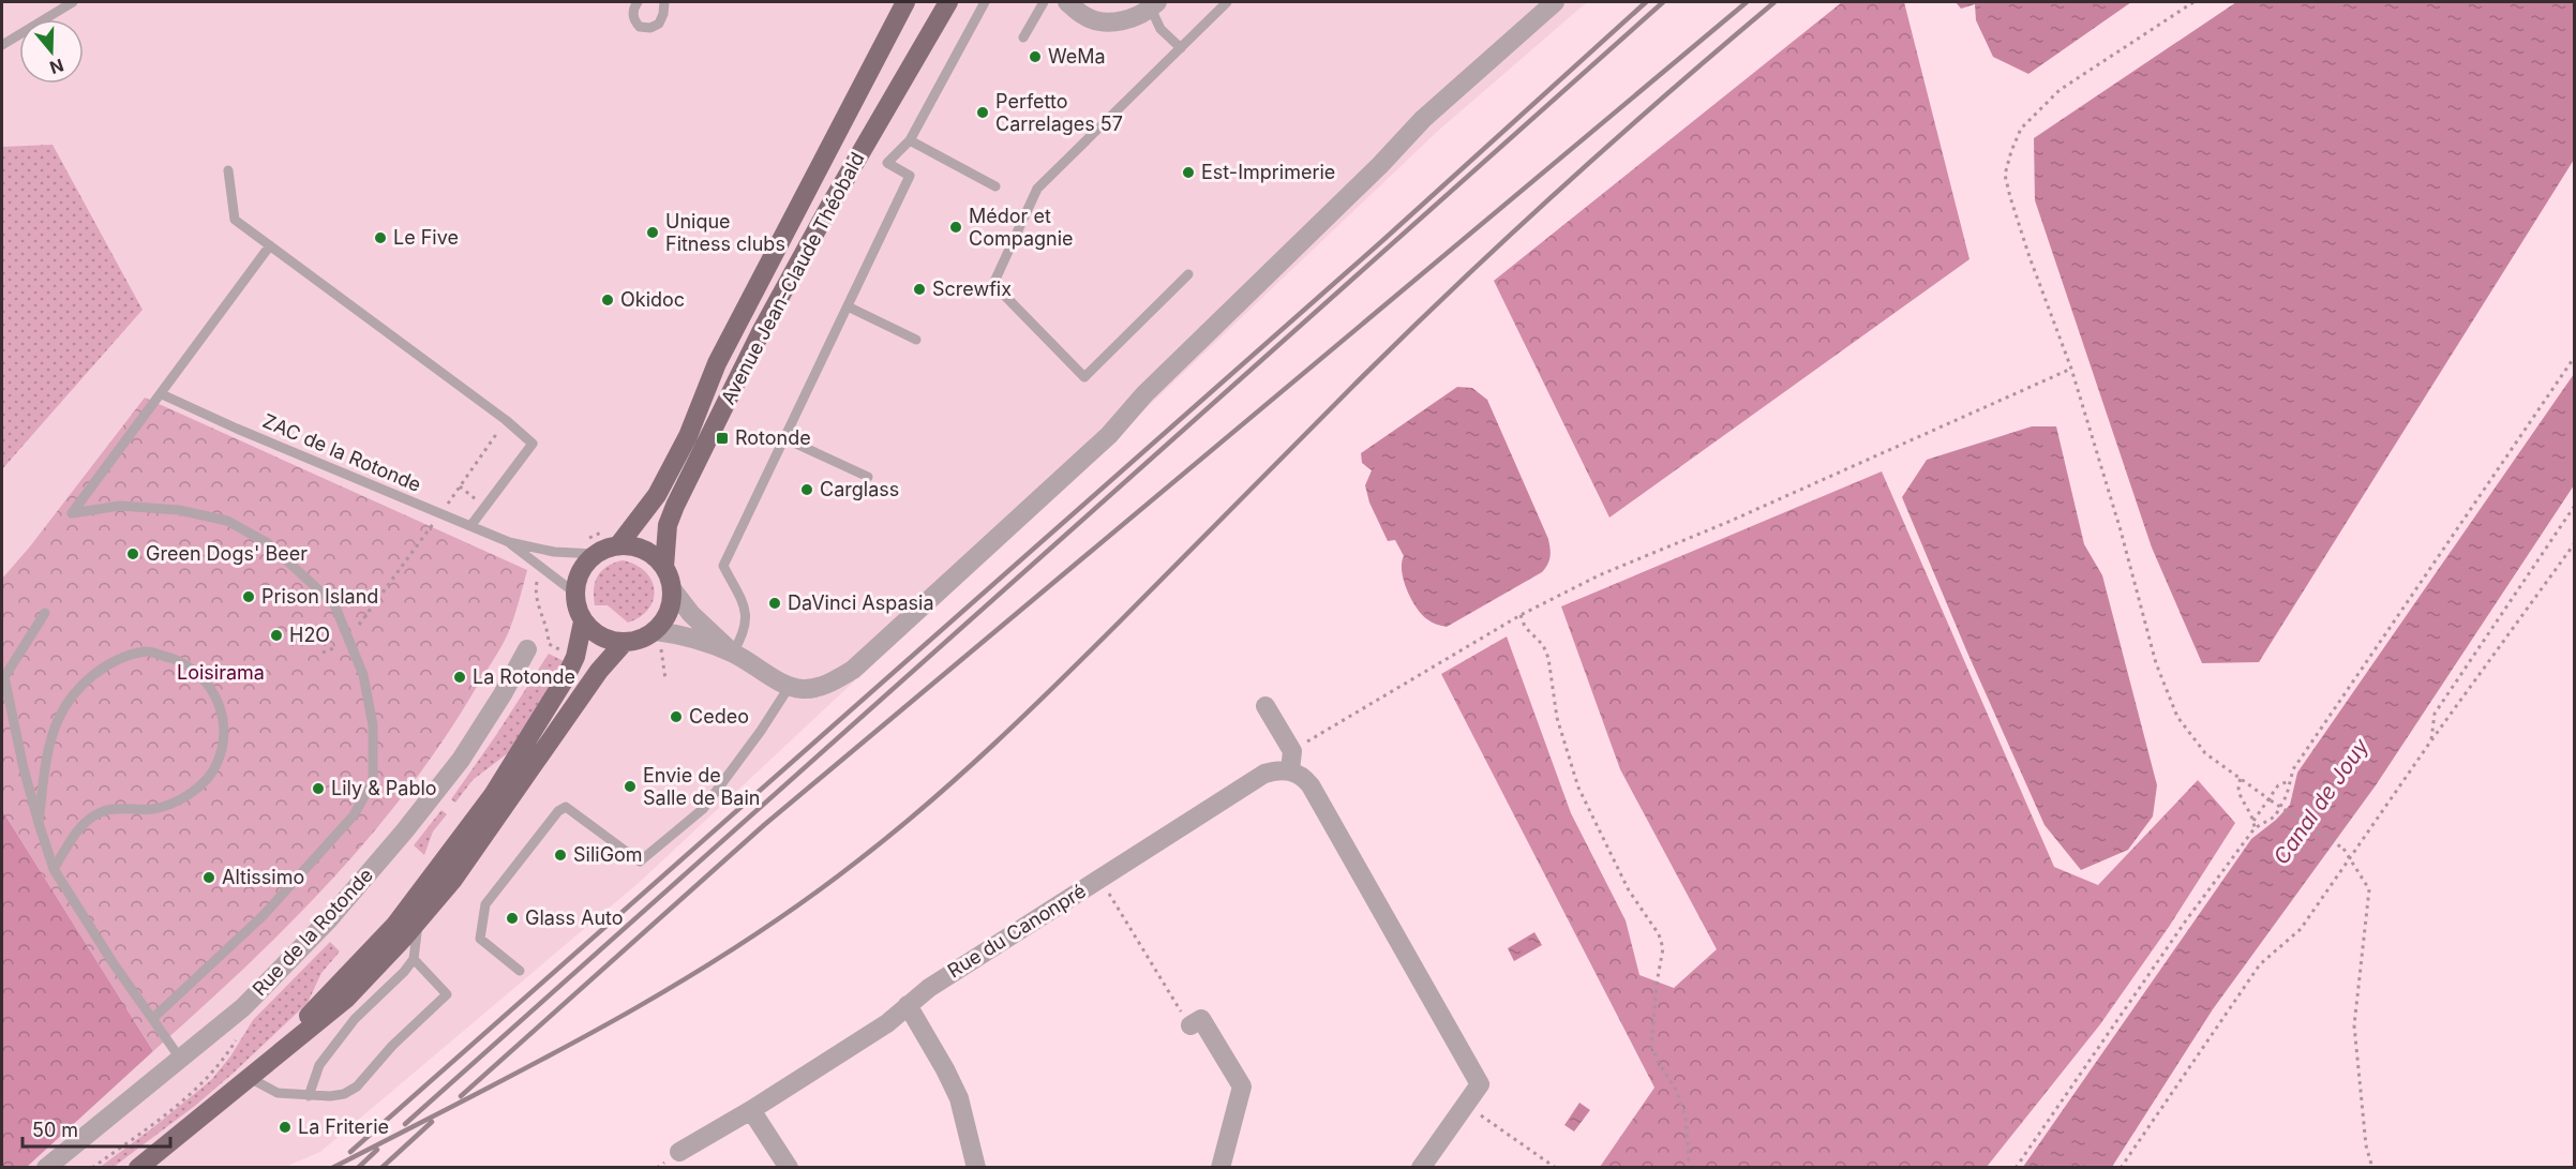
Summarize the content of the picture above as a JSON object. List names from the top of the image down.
{
  "streets": {
    "main road": ["Avenue Jean-Claude Théobald"],
    "street": ["Rue du Canonpré", "Rue de la Rotonde"],
    "lane": ["ZAC de la Rotonde"]
  },
  "water": ["Canal de Jouy"],
  "parks": ["Loisirama"],
  "places": {
    "other": [
      "WeMa",
      "Perfetto Carrelages 57",
      "Est-Imprimerie",
      "Médor et Compagnie",
      "Unique Fitness clubs",
      "Le Five",
      "Screwfix",
      "Okidoc",
      "Carglass",
      "Green Dogs' Beer",
      "Prison Island",
      "DaVinci Aspasia",
      "H2O",
      "La Rotonde",
      "Cedeo",
      "Envie de Salle de Bain",
      "Lily & Pablo",
      "SiliGom",
      "Altissimo",
      "Glass Auto",
      "La Friterie"
    ],
    "transit": ["Rotonde"]
  },
  "scale_bar": "50 m",
  "north": "bottom"
}
